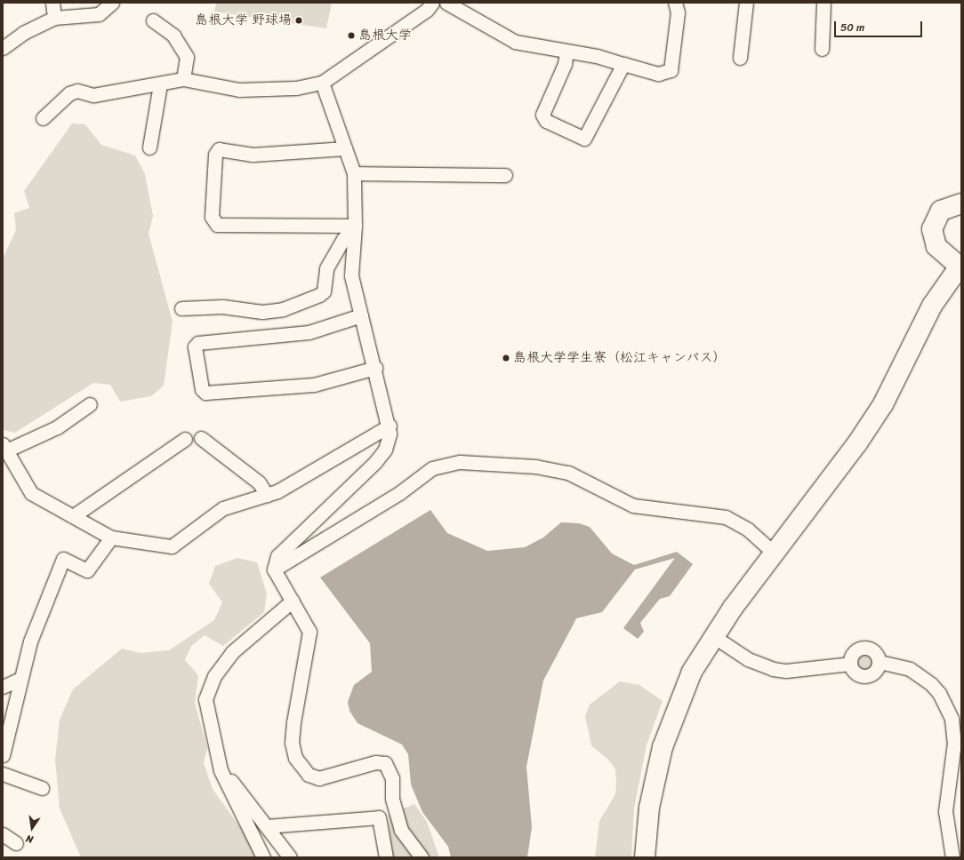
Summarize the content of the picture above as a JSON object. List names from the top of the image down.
{
  "places": ["島根大学 野球場", "島根大学", "島根大学学生寮（松江キャンパス）"],
  "scale_bar": "50 m",
  "north": "bottom"
}
